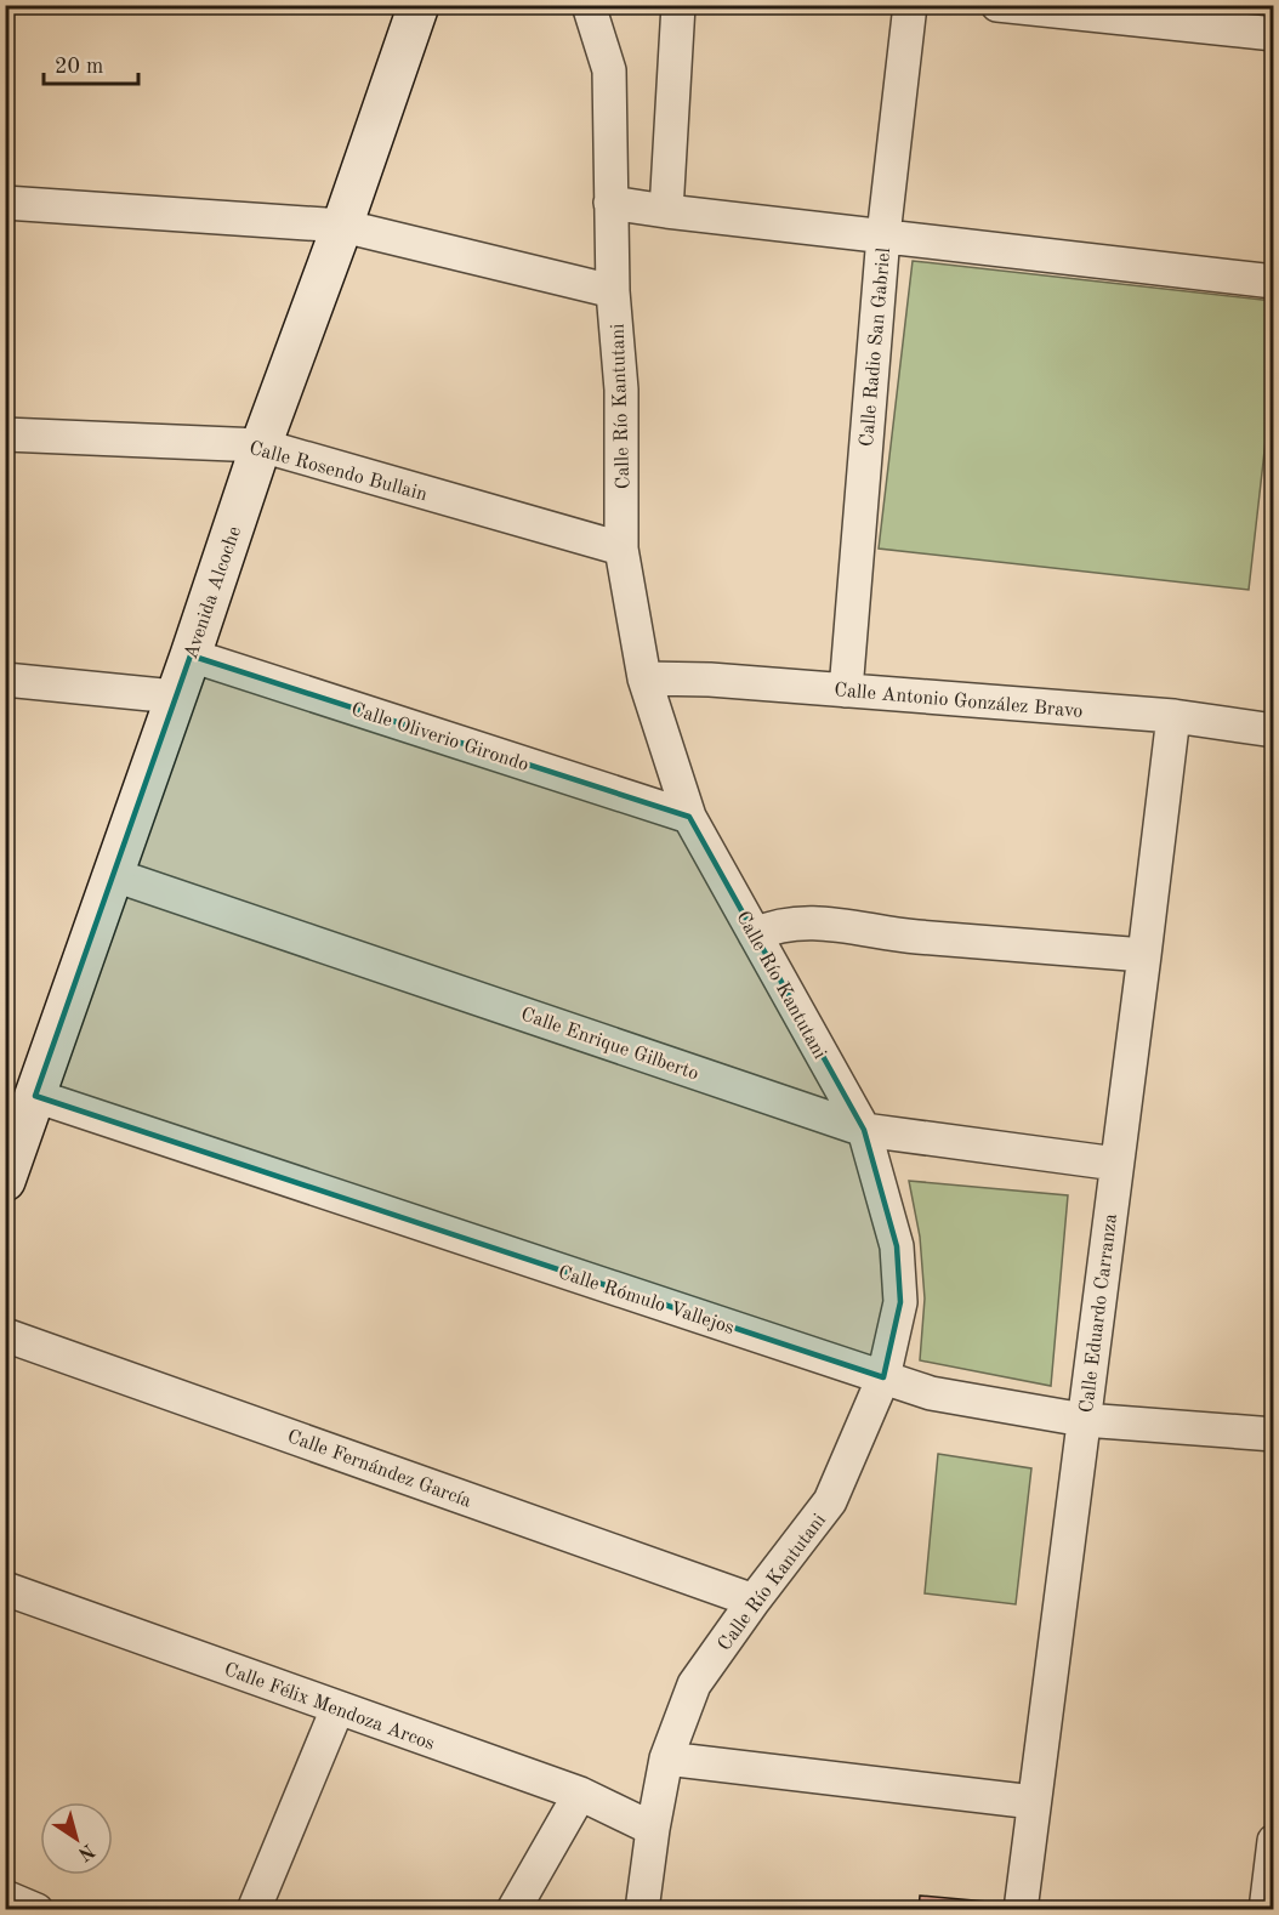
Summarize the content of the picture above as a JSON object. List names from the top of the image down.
{
  "streets": {
    "street": [
      "Calle Radio San Gabriel",
      "Calle Río Kantutani",
      "Calle Rosendo Bullain",
      "Avenida Alcoche",
      "Calle Antonio González Bravo",
      "Calle Oliverio Girondo",
      "Calle Enrique Gilberto",
      "Calle Rómulo Vallejos",
      "Calle Eduardo Carranza",
      "Calle Fernández García",
      "Calle Félix Mendoza Arcos"
    ]
  },
  "crossings": [
    ["Calle Radio San Gabriel", "Calle Antonio González Bravo"],
    ["Calle Río Kantutani", "Calle Rosendo Bullain"],
    ["Calle Río Kantutani", "Calle Antonio González Bravo"],
    ["Calle Río Kantutani", "Calle Oliverio Girondo"],
    ["Calle Río Kantutani", "Calle Enrique Gilberto"],
    ["Calle Río Kantutani", "Calle Rómulo Vallejos"],
    ["Calle Río Kantutani", "Calle Fernández García"],
    ["Calle Río Kantutani", "Calle Félix Mendoza Arcos"],
    ["Calle Rosendo Bullain", "Avenida Alcoche"],
    ["Avenida Alcoche", "Calle Oliverio Girondo"],
    ["Avenida Alcoche", "Calle Enrique Gilberto"],
    ["Avenida Alcoche", "Calle Rómulo Vallejos"],
    ["Calle Antonio González Bravo", "Calle Eduardo Carranza"],
    ["Calle Enrique Gilberto", "Calle Eduardo Carranza"],
    ["Calle Rómulo Vallejos", "Calle Eduardo Carranza"]
  ],
  "scale_bar": "20 m",
  "north": "bottom right"
}
